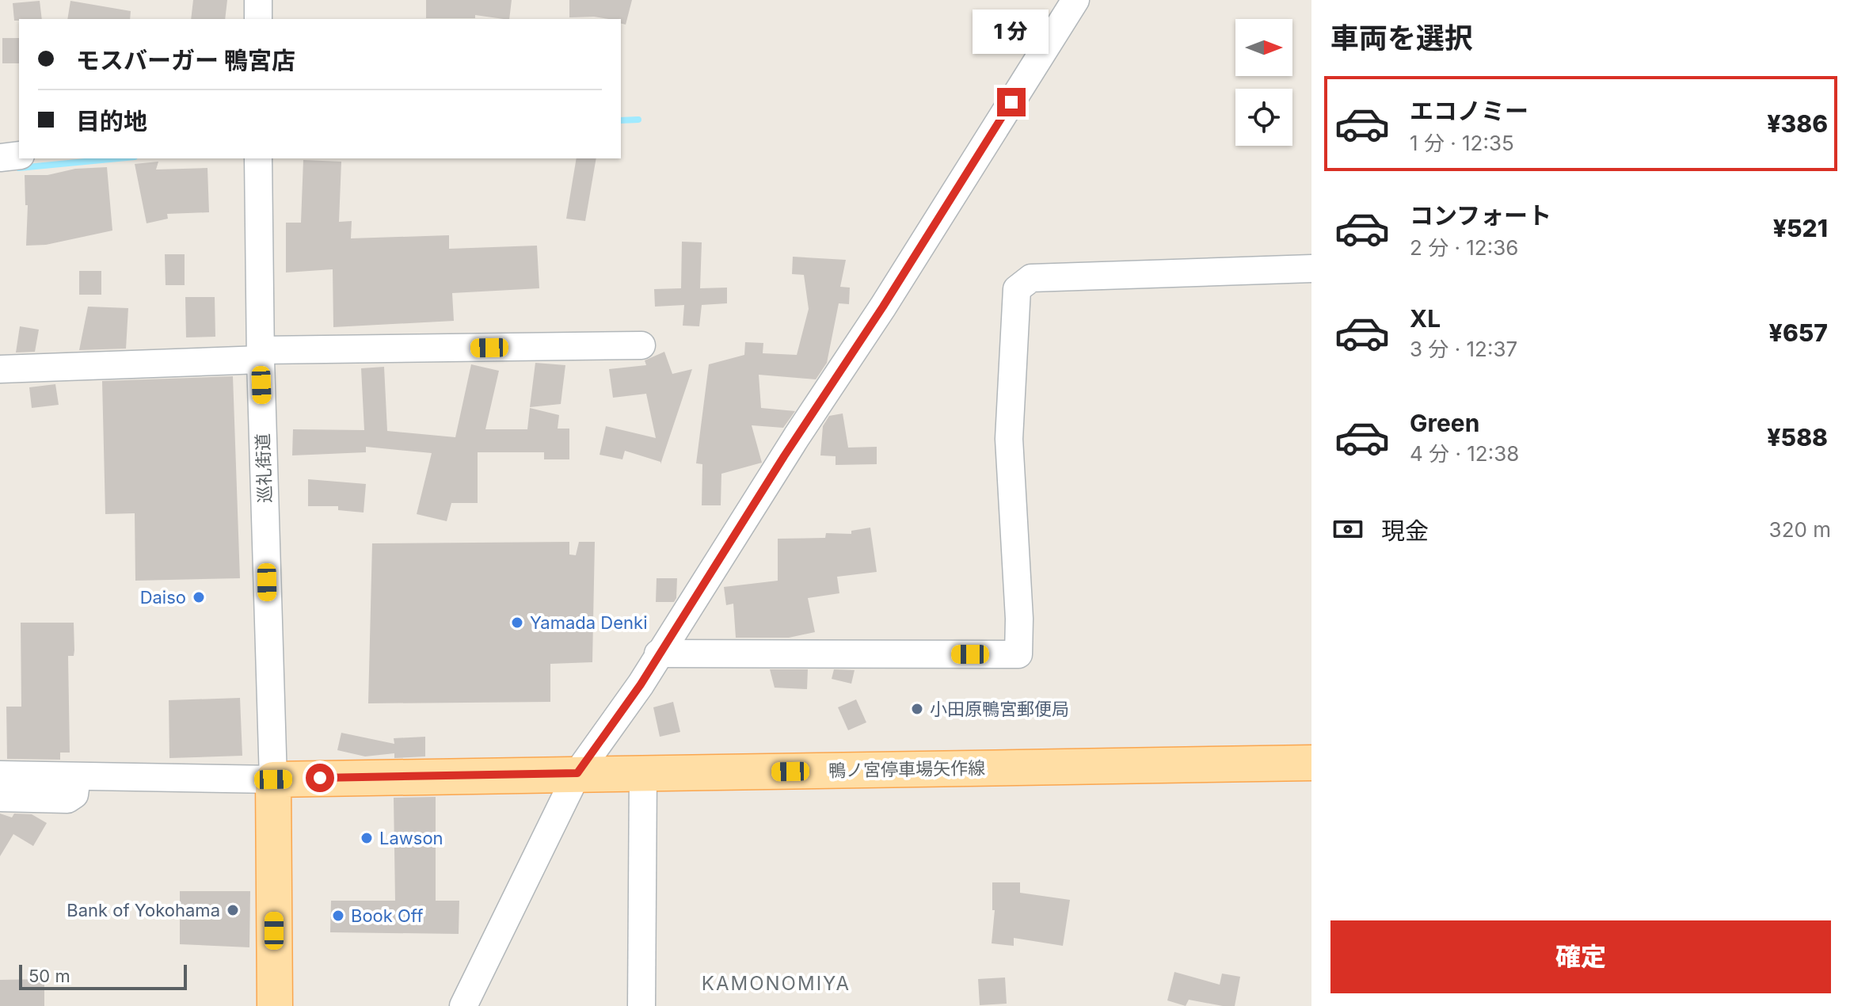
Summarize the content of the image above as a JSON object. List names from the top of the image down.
{
  "streets": {
    "main road": ["鴨ノ宮停車場矢作線"],
    "street": ["巡礼街道"]
  },
  "crossings": [
    ["巡礼街道", "鴨ノ宮停車場矢作線"]
  ],
  "districts": ["KAMONOMIYA"],
  "places": [
    "Daiso",
    "Yamada Denki",
    "小田原鴨宮郵便局",
    "Lawson",
    "Bank of Yokohama",
    "Book Off"
  ],
  "scale_bar": "50 m",
  "north": "right",
  "page": {
    "heading": "車両を選択",
    "bubble": "1 分",
    "banner": ["モスバーガー 鴨宮店", "目的地"],
    "list": [
      {
        "name": "エコノミー",
        "note": "1 分 · 12:35",
        "value": "¥386"
      },
      {
        "name": "コンフォート",
        "note": "2 分 · 12:36",
        "value": "¥521"
      },
      {
        "name": "XL",
        "note": "3 分 · 12:37",
        "value": "¥657"
      },
      {
        "name": "Green",
        "note": "4 分 · 12:38",
        "value": "¥588"
      }
    ],
    "pay": ["現金", "320 m"],
    "buttons": "確定",
    "scale": "50 m"
  }
}
